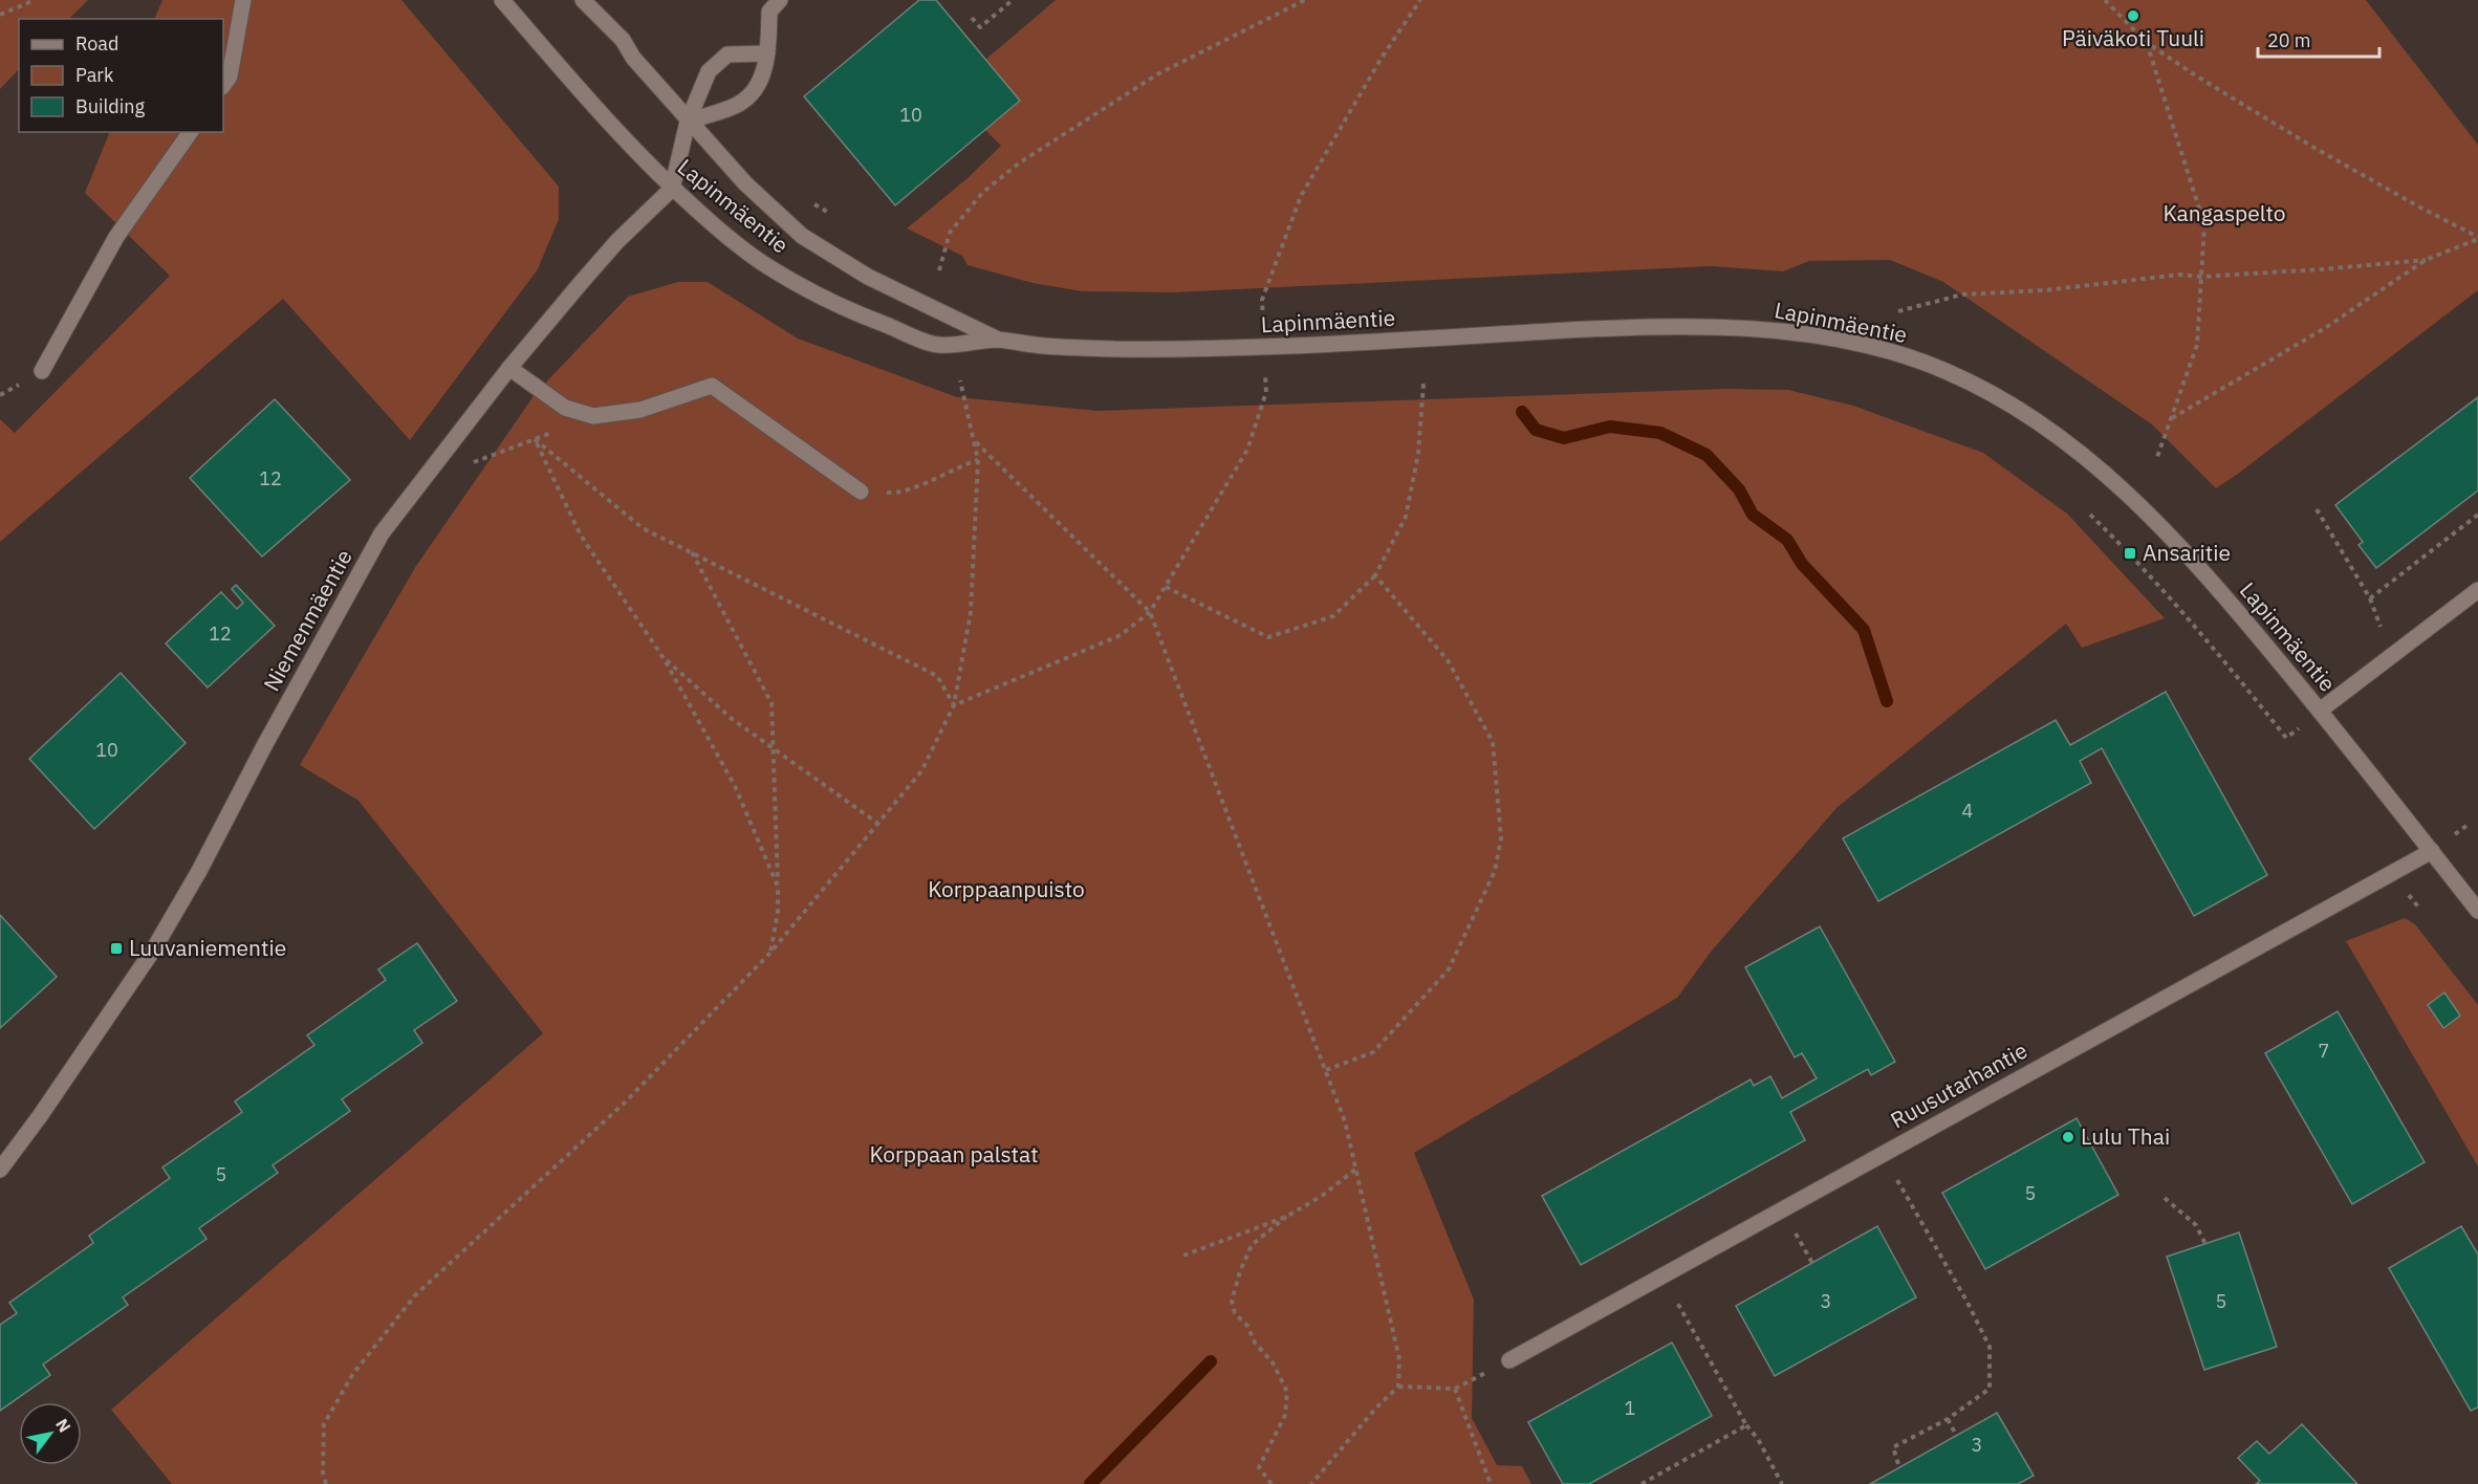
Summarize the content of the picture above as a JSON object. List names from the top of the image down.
{
  "streets": {
    "street": ["Lapinmäentie", "Niemenmäentie", "Ruusutarhantie"]
  },
  "crossings": [
    ["Lapinmäentie", "Niemenmäentie"],
    ["Lapinmäentie", "Ruusutarhantie"]
  ],
  "parks": ["Kangaspelto", "Korppaanpuisto", "Korppaan palstat"],
  "places": {
    "other": ["Päiväkoti Tuuli", "Lulu Thai"],
    "transit": ["Ansaritie", "Luuvaniementie"]
  },
  "house_numbers": [
    "10",
    "12",
    "12",
    "10",
    "4",
    "7",
    "5",
    "5",
    "3",
    "5",
    "1",
    "3"
  ],
  "legend": ["Road", "Park", "Building"],
  "scale_bar": "20 m",
  "north": "top right"
}
